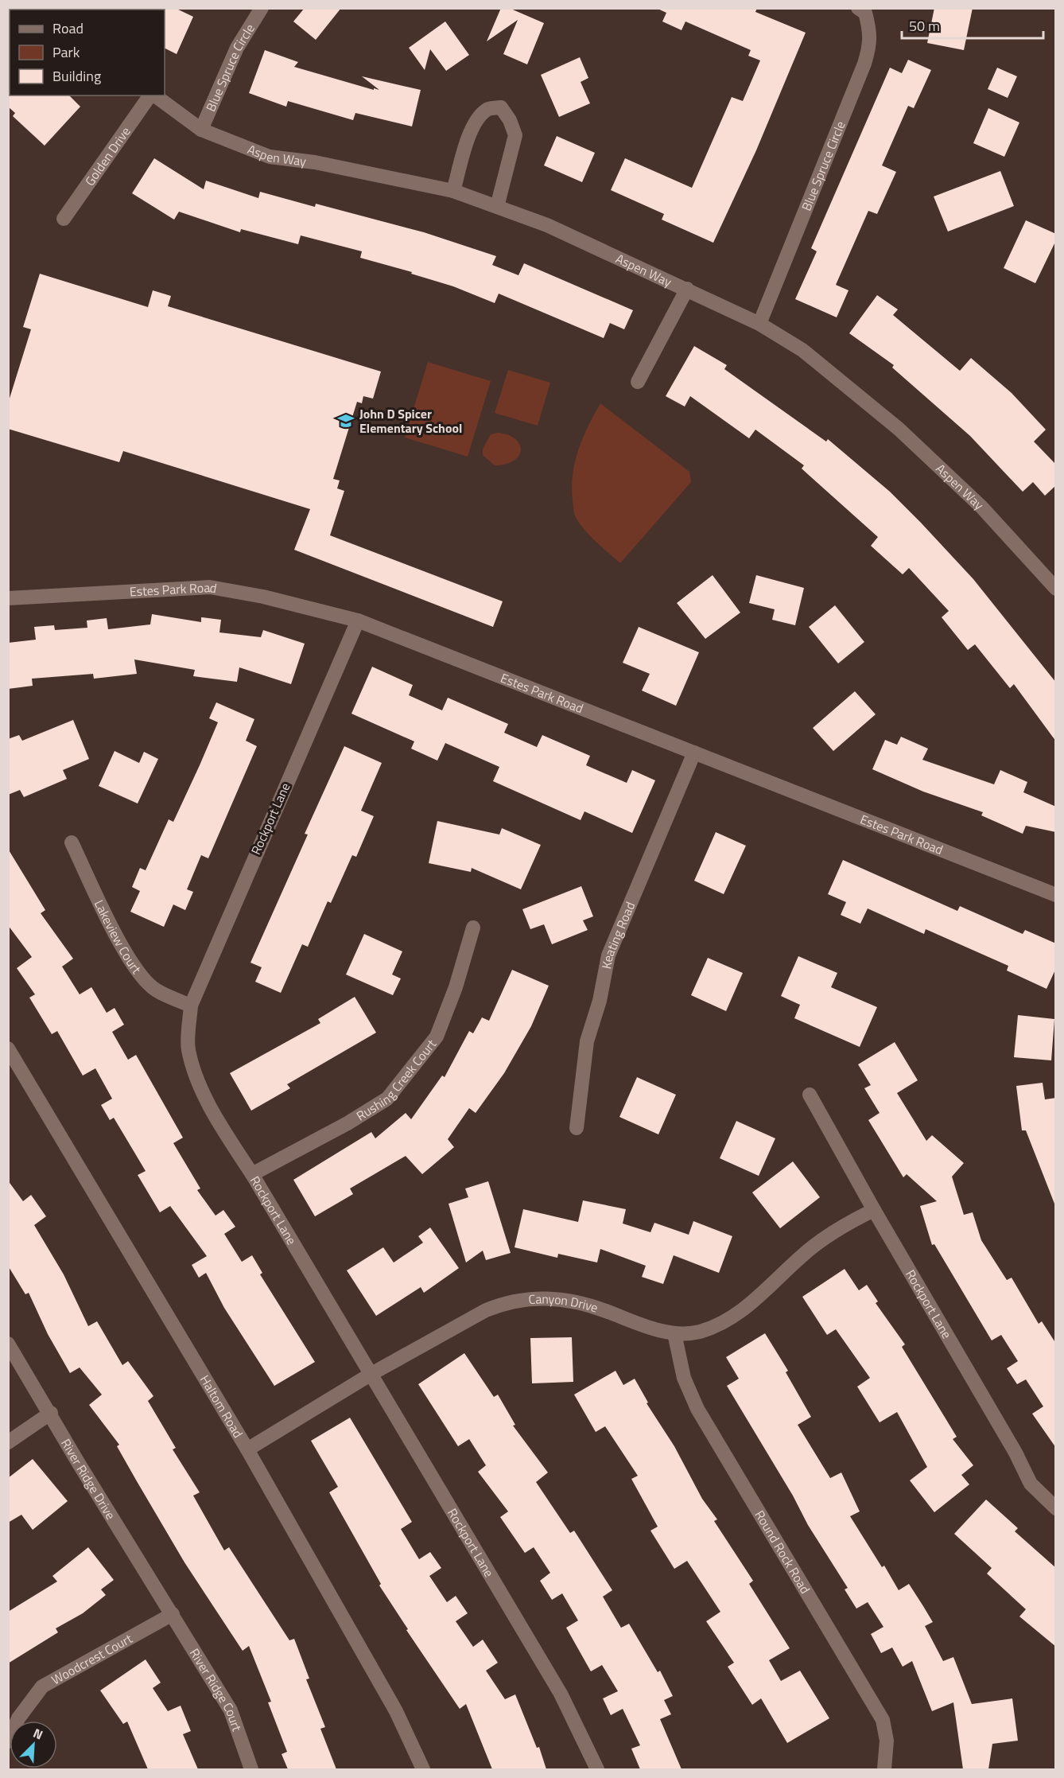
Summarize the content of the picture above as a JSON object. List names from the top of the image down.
{
  "streets": {
    "street": [
      "Blue Spruce Circle",
      "Aspen Way",
      "Golden Drive",
      "Estes Park Road",
      "Rockport Lane",
      "Lakeview Court",
      "Keating Road",
      "Rushing Creek Court",
      "Canyon Drive",
      "Haltom Road",
      "River Ridge Drive",
      "Round Rock Road",
      "Woodcrest Court",
      "River Ridge Court"
    ]
  },
  "crossings": [
    ["Blue Spruce Circle", "Aspen Way"],
    ["Estes Park Road", "Rockport Lane"],
    ["Estes Park Road", "Keating Road"],
    ["Rockport Lane", "Lakeview Court"],
    ["Rockport Lane", "Rushing Creek Court"],
    ["Rockport Lane", "Canyon Drive"],
    ["Canyon Drive", "Haltom Road"],
    ["Canyon Drive", "Round Rock Road"],
    ["River Ridge Drive", "Woodcrest Court"],
    ["River Ridge Drive", "River Ridge Court"],
    ["Woodcrest Court", "River Ridge Court"]
  ],
  "places": {
    "school or university": ["John D Spicer Elementary School"]
  },
  "legend": ["Road", "Park", "Building"],
  "scale_bar": "50 m",
  "north": "top right"
}
